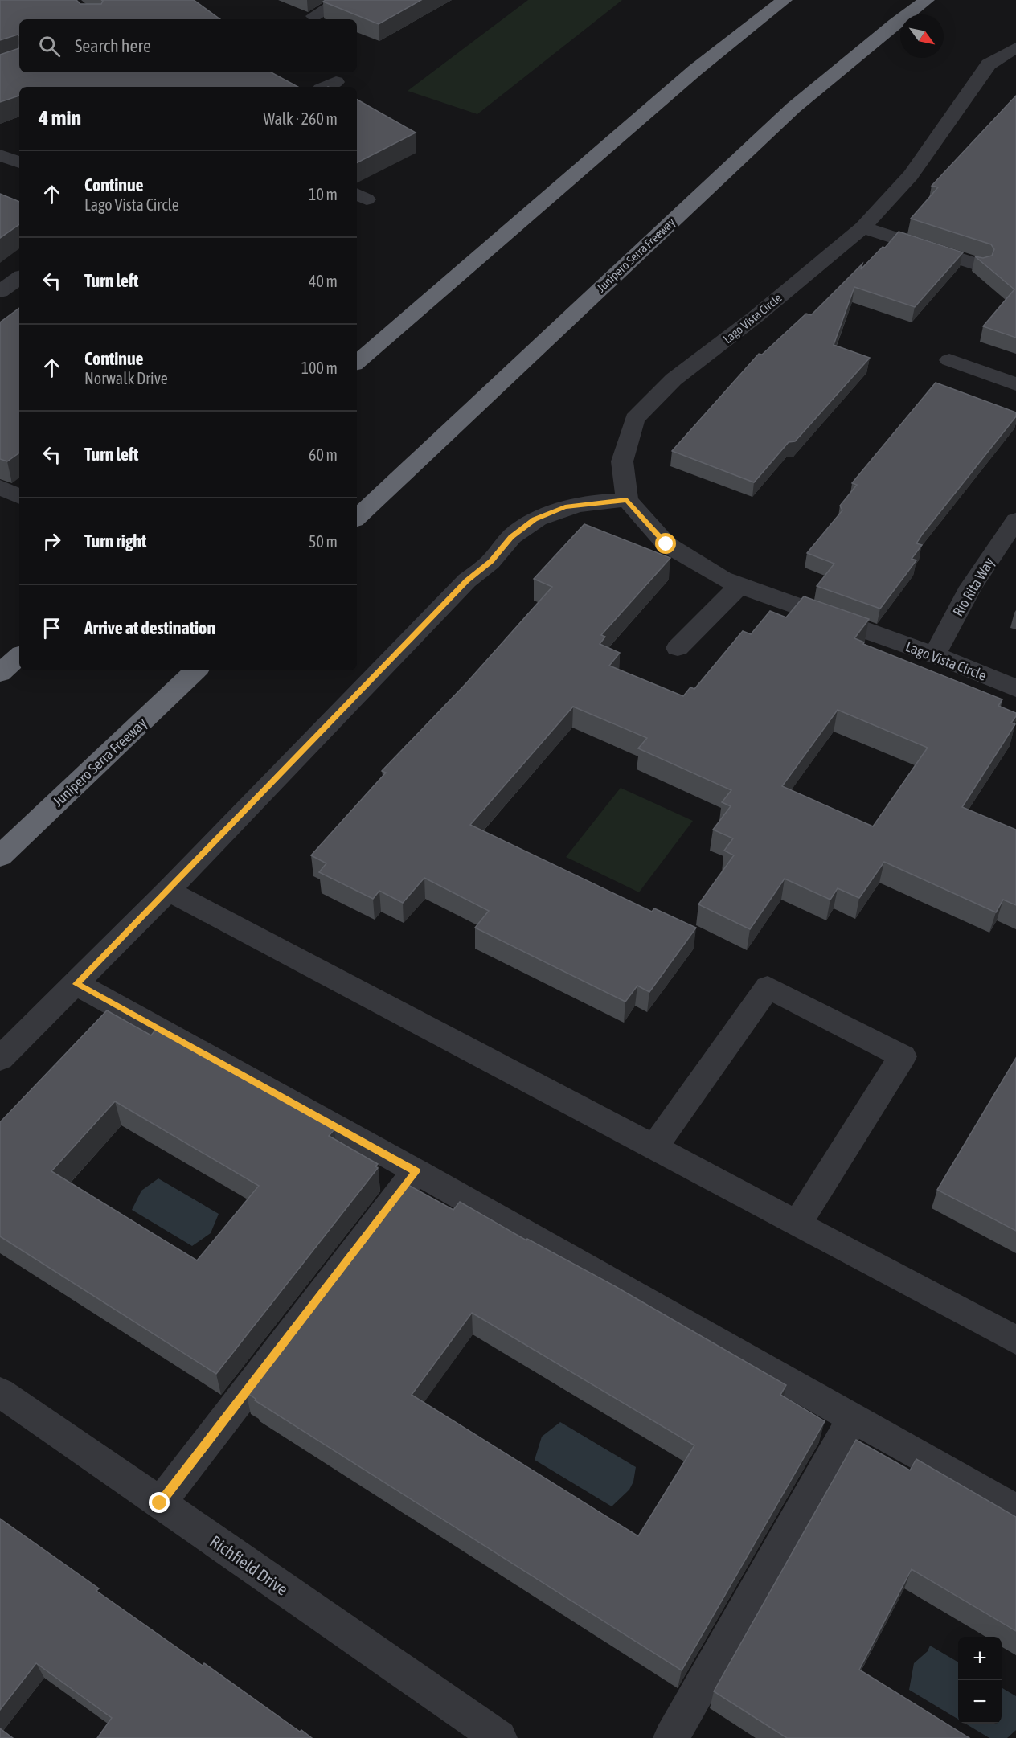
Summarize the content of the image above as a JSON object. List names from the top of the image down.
{
  "streets": {
    "highway": ["Junipero Serra Freeway"],
    "street": ["Lago Vista Circle", "Rio Rita Way", "Richfield Drive"]
  },
  "crossings": [
    ["Lago Vista Circle", "Rio Rita Way"]
  ],
  "north": "bottom right",
  "page": {
    "search": "Search here",
    "heading": ["4 min", "Walk · 260 m"],
    "list": [
      ["Continue", "Lago Vista Circle", "10 m"],
      ["Turn left", "40 m"],
      ["Continue", "Norwalk Drive", "100 m"],
      ["Turn left", "60 m"],
      ["Turn right", "50 m"],
      "Arrive at destination"
    ],
    "map_buttons": ["+", "−"]
  }
}
